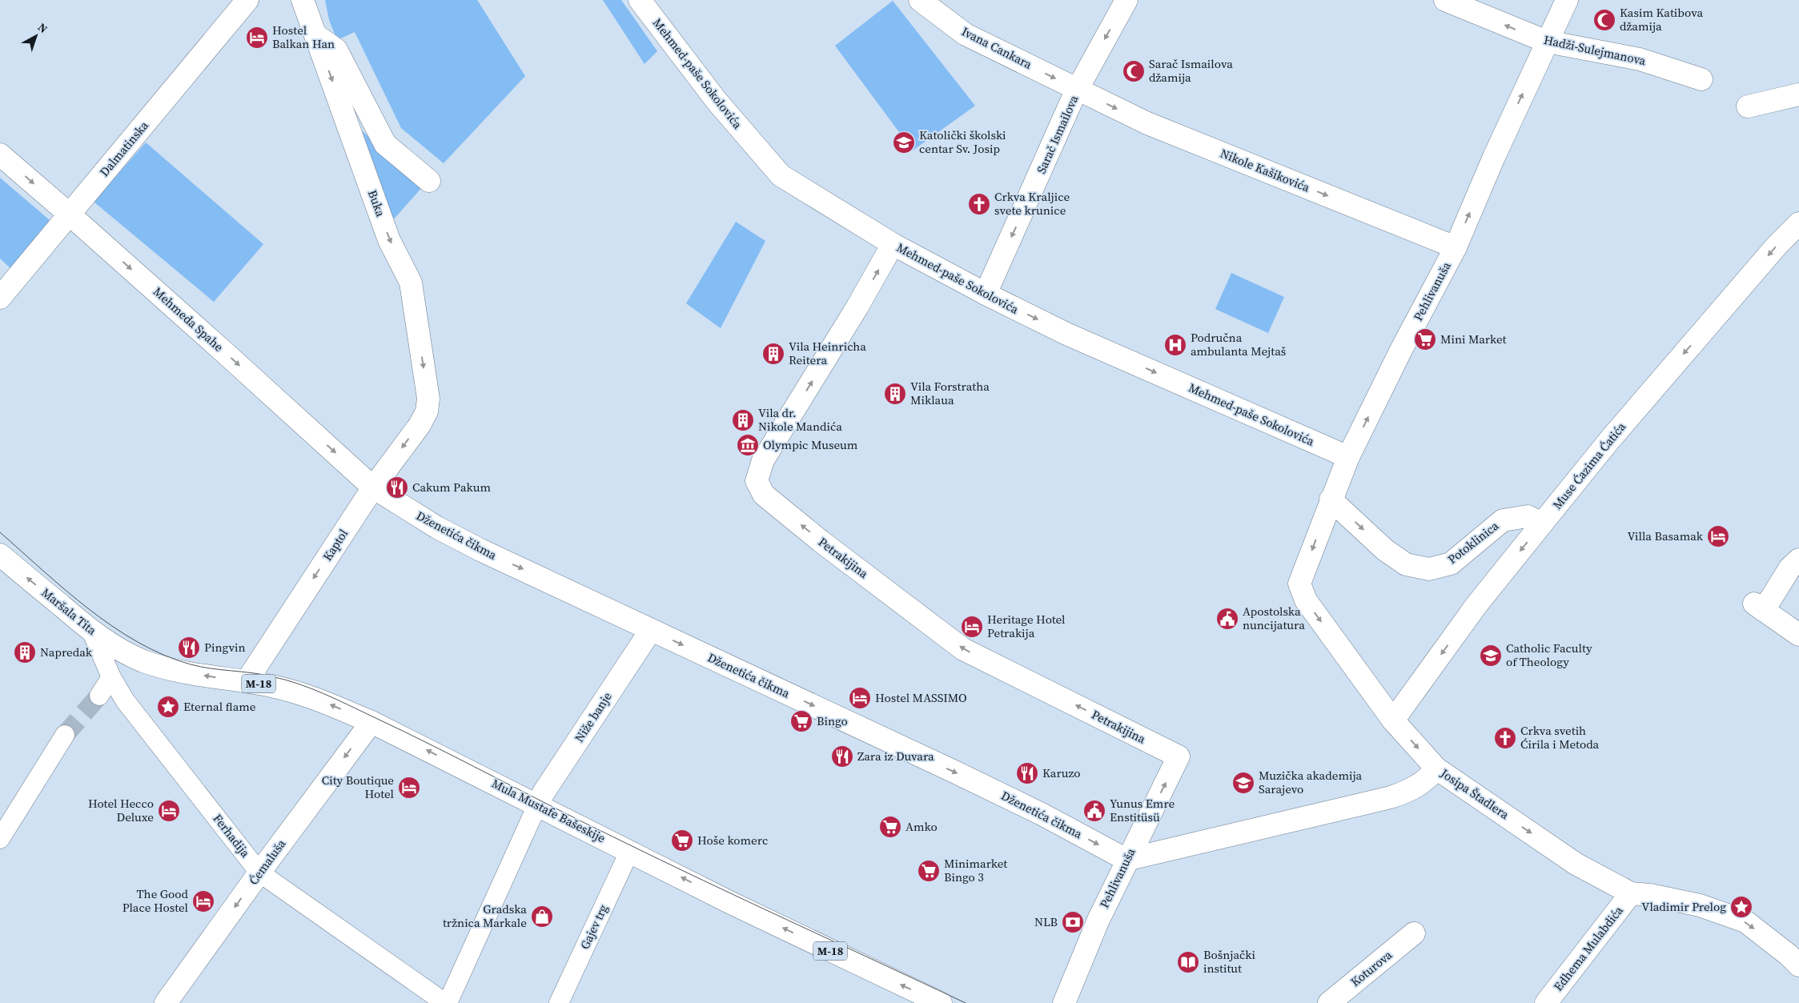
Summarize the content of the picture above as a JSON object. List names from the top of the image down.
{
  "streets": {
    "street": [
      "Ivana Cankara",
      "Hadži-Sulejmanova",
      "Mehmed-paše Sokolovića",
      "Sarač Ismailova",
      "Dalmatinska",
      "Nikole Kašikovića",
      "Buka",
      "Pehlivanuša",
      "Mehmeda Spahe",
      "Muse Ćazima Ćatića",
      "Dženetića čikma",
      "Potoklinica",
      "Kaptol",
      "Petrakijina",
      "Maršala Tita",
      "M-18",
      "Niže banje",
      "Josipa Štadlera",
      "Mula Mustafe Bašeskije",
      "Ferhadija",
      "Ćemaluša",
      "Gajev trg",
      "Edhema Mulabdića",
      "Koturova"
    ]
  },
  "crossings": [
    ["Ivana Cankara", "Sarač Ismailova"],
    ["Ivana Cankara", "Nikole Kašikovića"],
    ["Hadži-Sulejmanova", "Pehlivanuša"],
    ["Mehmed-paše Sokolovića", "Sarač Ismailova"],
    ["Mehmed-paše Sokolovića", "Pehlivanuša"],
    ["Mehmed-paše Sokolovića", "Petrakijina"],
    ["Sarač Ismailova", "Nikole Kašikovića"],
    ["Dalmatinska", "Mehmeda Spahe"],
    ["Nikole Kašikovića", "Pehlivanuša"],
    ["Buka", "Kaptol"],
    ["Pehlivanuša", "Muse Ćazima Ćatića"],
    ["Pehlivanuša", "Dženetića čikma"],
    ["Pehlivanuša", "Potoklinica"],
    ["Pehlivanuša", "Petrakijina"],
    ["Pehlivanuša", "Josipa Štadlera"],
    ["Mehmeda Spahe", "Dženetića čikma"],
    ["Mehmeda Spahe", "Kaptol"],
    ["Muse Ćazima Ćatića", "Potoklinica"],
    ["Dženetića čikma", "Kaptol"],
    ["Dženetića čikma", "Niže banje"],
    ["Dženetića čikma", "Josipa Štadlera"],
    ["Kaptol", "Mula Mustafe Bašeskije"],
    ["Maršala Tita", "Mula Mustafe Bašeskije"],
    ["Maršala Tita", "Ferhadija"],
    ["Niže banje", "Mula Mustafe Bašeskije"],
    ["Josipa Štadlera", "Edhema Mulabdića"],
    ["Mula Mustafe Bašeskije", "Ćemaluša"],
    ["Mula Mustafe Bašeskije", "Gajev trg"],
    ["Ferhadija", "Ćemaluša"]
  ],
  "one_way": [
    "Ivana Cankara",
    "Hadži-Sulejmanova",
    "Mehmed-paše Sokolovića",
    "Sarač Ismailova",
    "Nikole Kašikovića",
    "Mehmeda Spahe",
    "Muse Ćazima Ćatića",
    "Dženetića čikma",
    "Potoklinica",
    "Kaptol",
    "Maršala Tita",
    "Josipa Štadlera",
    "Mula Mustafe Bašeskije",
    "Ćemaluša"
  ],
  "places": {
    "mosque": ["Kasim Katibova džamija", "Sarač Ismailova džamija"],
    "hotel": [
      "Hostel Balkan Han",
      "Villa Basamak",
      "Heritage Hotel Petrakija",
      "Hostel MASSIMO",
      "City Boutique Hotel",
      "Hotel Hecco Deluxe",
      "The Good Place Hostel"
    ],
    "school or university": ["Katolički školski centar Sv. Josip", "Catholic Faculty of Theology", "Muzička akademija Sarajevo"],
    "church": ["Crkva Kraljice svete krunice", "Crkva svetih Ćirila i Metoda"],
    "supermarket": [
      "Mini Market",
      "Bingo",
      "Amko",
      "Hoše komerc",
      "Minimarket Bingo 3"
    ],
    "hospital": ["Područna ambulanta Mejtaš"],
    "building": [
      "Vila Heinricha Reitera",
      "Vila Forstratha Miklaua",
      "Vila dr. Nikole Mandića",
      "Napredak"
    ],
    "museum": ["Olympic Museum"],
    "restaurant": [
      "Cakum Pakum",
      "Pingvin",
      "Zara iz Duvara",
      "Karuzo"
    ],
    "public building": ["Apostolska nuncijatura", "Yunus Emre Enstitüsü"],
    "place": ["Eternal flame", "Vladimir Prelog"],
    "shop": ["Gradska tržnica Markale"],
    "bank": ["NLB"],
    "library": ["Bošnjački institut"]
  },
  "north": "top right"
}
